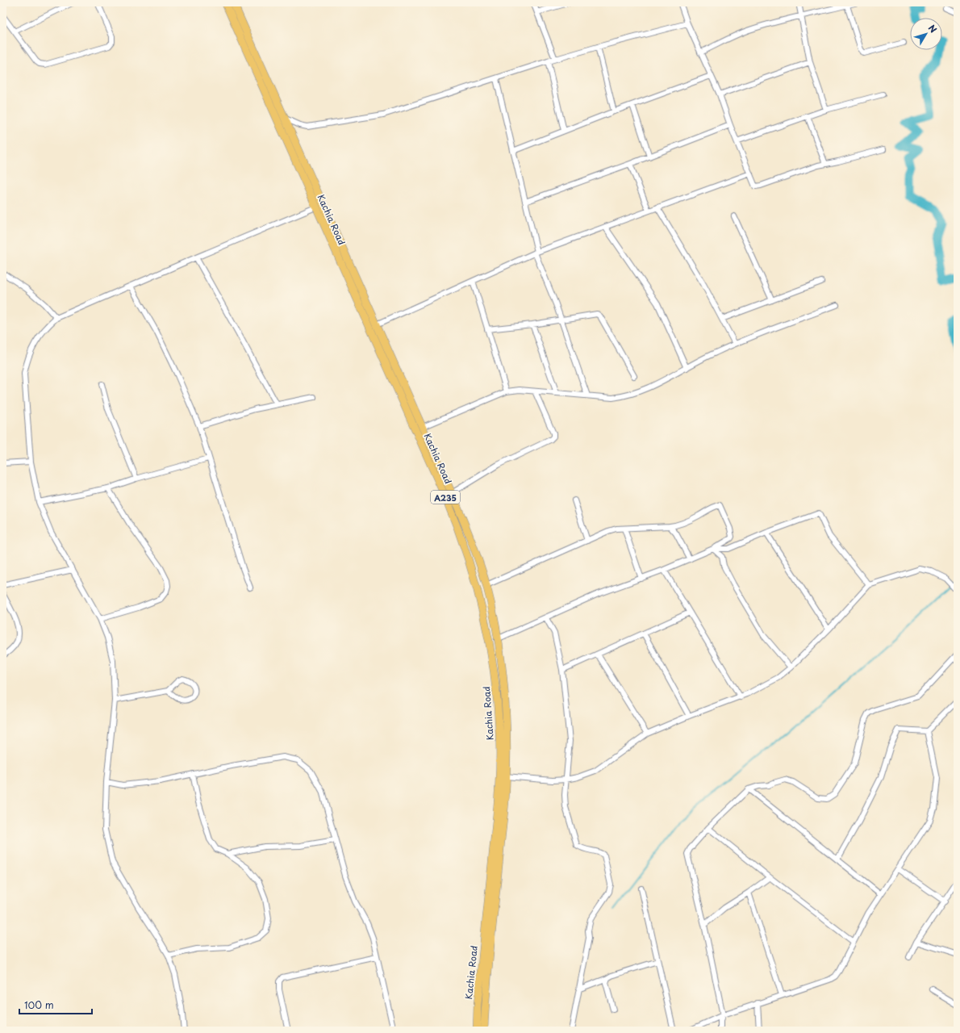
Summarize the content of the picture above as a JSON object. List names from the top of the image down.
{
  "streets": {
    "highway": ["Kachia Road", "A235"]
  },
  "scale_bar": "100 m",
  "north": "top right"
}
